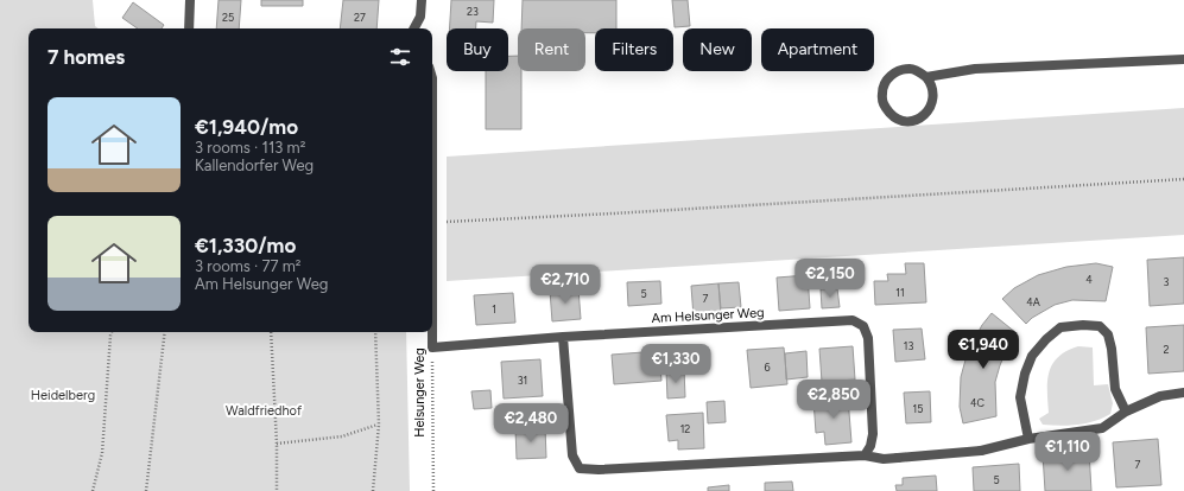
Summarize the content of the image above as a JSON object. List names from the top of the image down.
{
  "streets": {
    "street": ["Am Helsunger Weg", "Helsunger Weg"]
  },
  "crossings": [
    ["Am Helsunger Weg", "Helsunger Weg"]
  ],
  "parks": ["Heidelberg", "Waldfriedhof"],
  "house_numbers": [
    "23",
    "25",
    "27",
    "4",
    "3",
    "11",
    "5",
    "7",
    "4A",
    "1",
    "13",
    "2",
    "6",
    "31",
    "4C",
    "15",
    "12",
    "7",
    "5"
  ],
  "page": {
    "chip": [
      "Buy",
      "Rent",
      "Filters",
      "New",
      "Apartment"
    ],
    "heading": "7 homes",
    "list": [
      {
        "name": "€1,940/mo",
        "note": "3 rooms · 113 m² · Kallendorfer Weg"
      },
      {
        "name": "€1,330/mo",
        "note": "3 rooms · 77 m² · Am Helsunger Weg"
      }
    ],
    "price": [
      "€2,150",
      "€2,710",
      "€1,940",
      "€1,330",
      "€2,850",
      "€2,480",
      "€1,110"
    ]
  }
}
